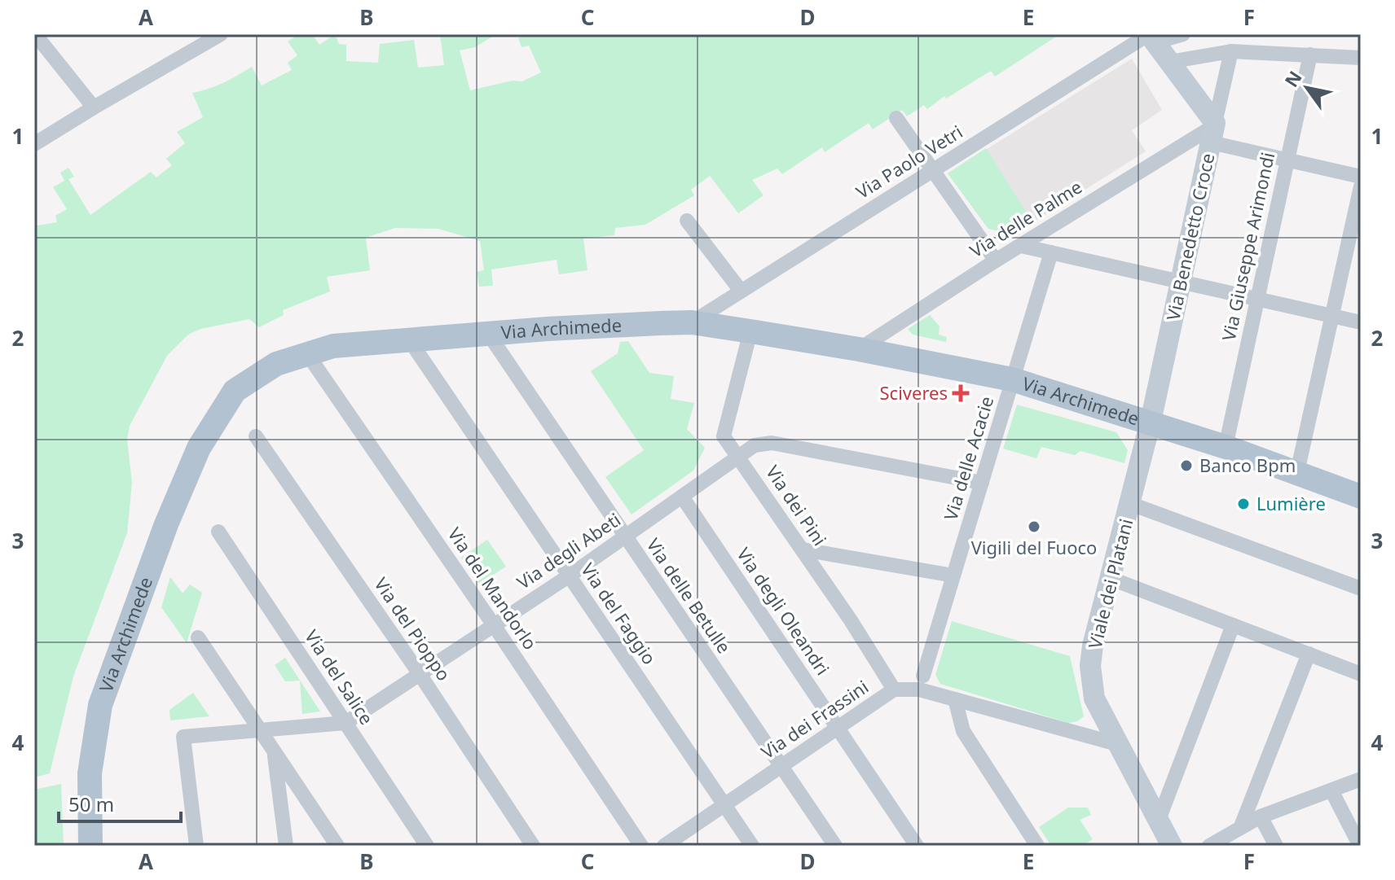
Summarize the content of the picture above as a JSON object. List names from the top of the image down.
{
  "streets": {
    "main road": ["Via Archimede"],
    "street": [
      "Via Paolo Vetri",
      "Via delle Palme",
      "Via Benedetto Croce",
      "Via Giuseppe Arimondi",
      "Via delle Acacie",
      "Via dei Pini",
      "Via degli Abeti",
      "Viale dei Platani",
      "Via del Mandorlo",
      "Via delle Betulle",
      "Via degli Oleandri",
      "Via del Faggio",
      "Via del Pioppo",
      "Via del Salice",
      "Via dei Frassini"
    ]
  },
  "crossings": [
    ["Via Paolo Vetri", "Via Archimede"],
    ["Via delle Palme", "Via Benedetto Croce"],
    ["Via delle Palme", "Via Archimede"],
    ["Via Benedetto Croce", "Via Archimede"],
    ["Via Benedetto Croce", "Viale dei Platani"],
    ["Via Giuseppe Arimondi", "Via Archimede"],
    ["Via Archimede", "Via delle Acacie"],
    ["Via Archimede", "Via dei Pini"],
    ["Via Archimede", "Viale dei Platani"],
    ["Via Archimede", "Via del Mandorlo"],
    ["Via Archimede", "Via delle Betulle"],
    ["Via Archimede", "Via del Faggio"],
    ["Via delle Acacie", "Via degli Abeti"],
    ["Via dei Pini", "Via degli Abeti"],
    ["Via dei Pini", "Via dei Frassini"],
    ["Via degli Abeti", "Via del Mandorlo"],
    ["Via degli Abeti", "Via delle Betulle"],
    ["Via degli Abeti", "Via degli Oleandri"],
    ["Via degli Abeti", "Via del Faggio"],
    ["Via degli Abeti", "Via del Pioppo"],
    ["Via degli Abeti", "Via del Salice"],
    ["Viale dei Platani", "Via dei Frassini"],
    ["Via delle Betulle", "Via dei Frassini"],
    ["Via degli Oleandri", "Via dei Frassini"],
    ["Via del Faggio", "Via dei Frassini"]
  ],
  "places": {
    "health": ["Sciveres"],
    "other": ["Banco Bpm", "Lumière", "Vigili del Fuoco"]
  },
  "scale_bar": "50 m",
  "north": "top left",
  "grid": {
    "columns": [
      "A",
      "B",
      "C",
      "D",
      "E",
      "F"
    ],
    "rows": [
      "1",
      "2",
      "3",
      "4"
    ]
  }
}
